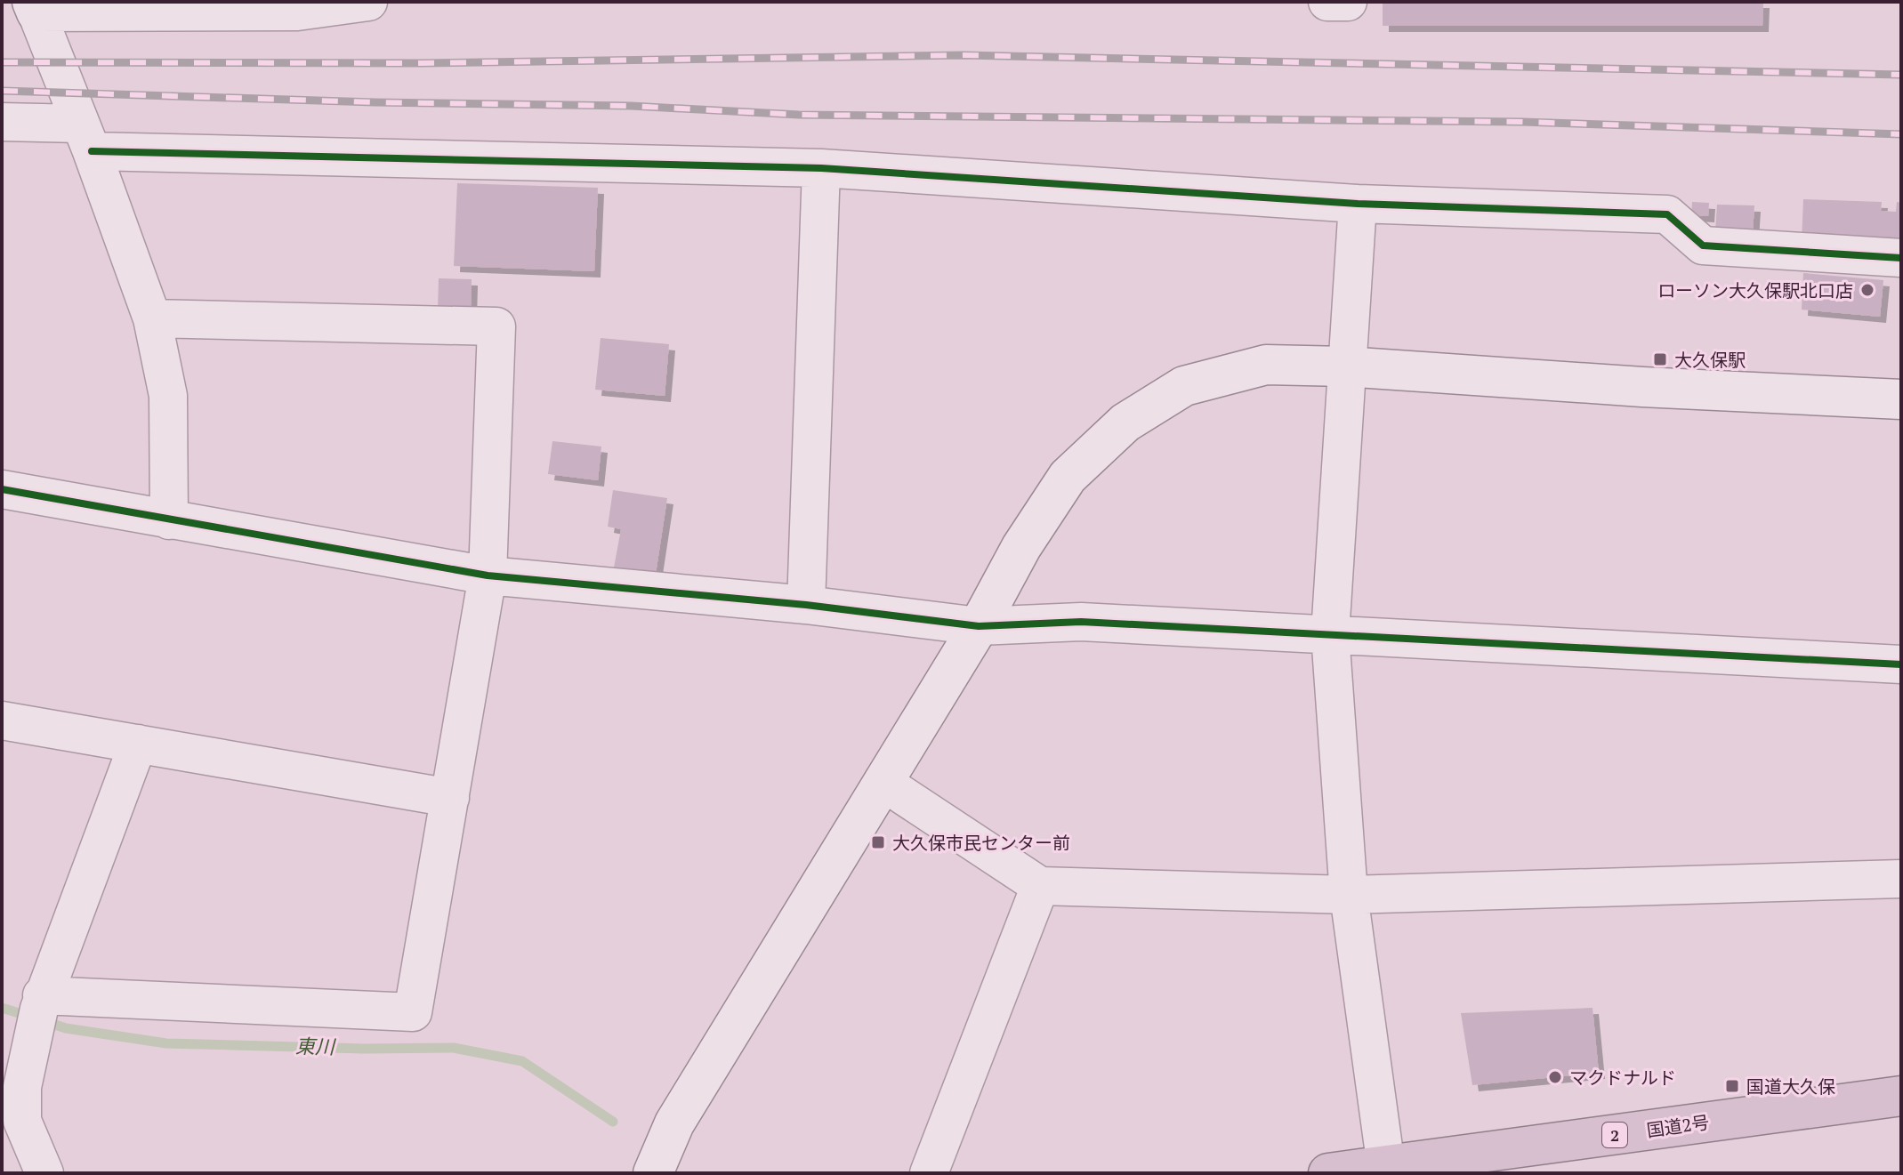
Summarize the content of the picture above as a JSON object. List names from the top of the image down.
{
  "streets": {
    "highway": ["国道2号", "2"]
  },
  "water": ["東川"],
  "places": {
    "other": ["ローソン大久保駅北口店", "マクドナルド"],
    "transit": ["大久保駅", "大久保市民センター前", "国道大久保"]
  }
}
